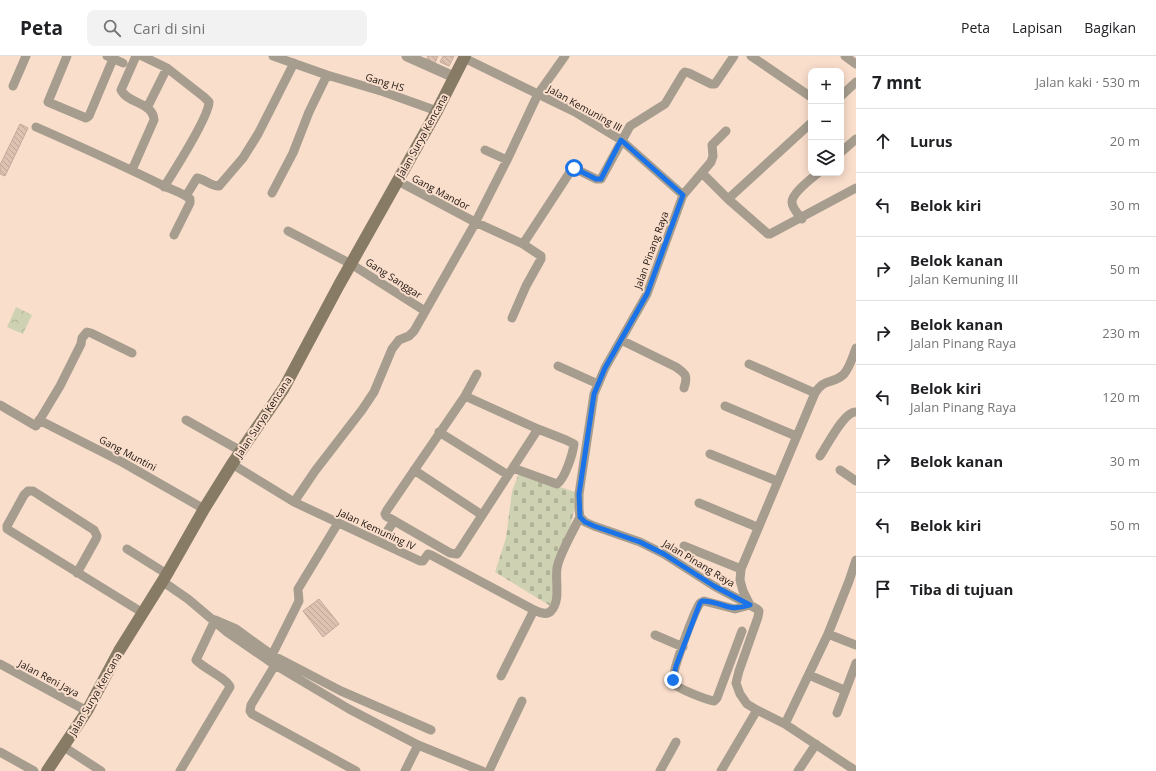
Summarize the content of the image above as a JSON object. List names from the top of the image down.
{
  "streets": {
    "main road": ["Jalan Surya Kencana"],
    "street": [
      "Gang HS",
      "Jalan Kemuning III",
      "Gang Mandor",
      "Jalan Pinang Raya",
      "Gang Sanggar",
      "Gang Muntini",
      "Jalan Kemuning IV",
      "Jalan Reni Jaya"
    ]
  },
  "crossings": [
    ["Gang HS", "Jalan Surya Kencana"],
    ["Jalan Kemuning III", "Jalan Surya Kencana"],
    ["Jalan Kemuning III", "Jalan Pinang Raya"],
    ["Jalan Surya Kencana", "Gang Mandor"],
    ["Jalan Surya Kencana", "Gang Sanggar"],
    ["Jalan Surya Kencana", "Gang Muntini"],
    ["Jalan Surya Kencana", "Jalan Kemuning IV"],
    ["Jalan Surya Kencana", "Jalan Reni Jaya"]
  ],
  "page": {
    "header": "Peta",
    "search": "Cari di sini",
    "nav": ["Peta", "Lapisan", "Bagikan"],
    "heading": ["7 mnt", "Jalan kaki · 530 m"],
    "map_buttons": ["+", "−"],
    "list": [
      ["Lurus", "20 m"],
      ["Belok kiri", "30 m"],
      ["Belok kanan", "Jalan Kemuning III", "50 m"],
      ["Belok kanan", "Jalan Pinang Raya", "230 m"],
      ["Belok kiri", "Jalan Pinang Raya", "120 m"],
      ["Belok kanan", "30 m"],
      ["Belok kiri", "50 m"],
      "Tiba di tujuan"
    ]
  }
}
